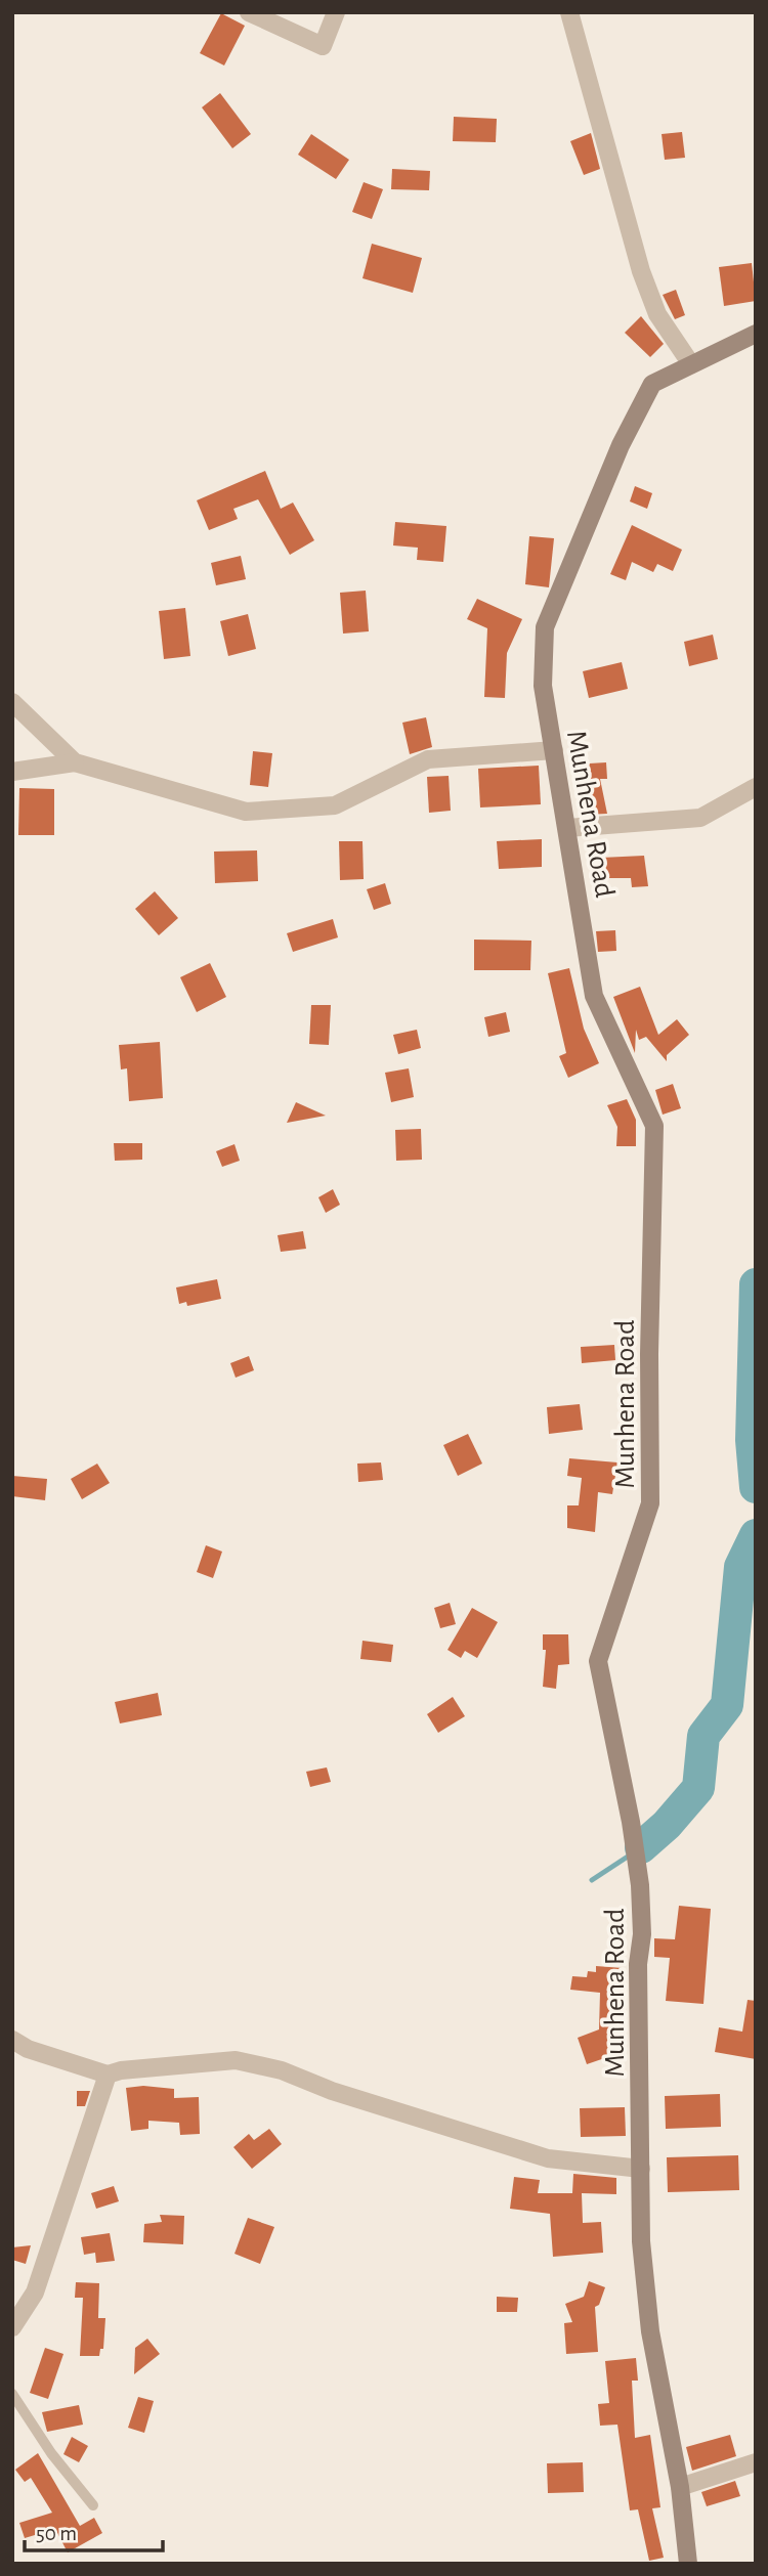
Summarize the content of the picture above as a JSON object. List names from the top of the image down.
{
  "streets": {
    "street": ["Munhena Road"]
  },
  "scale_bar": "50 m"
}
